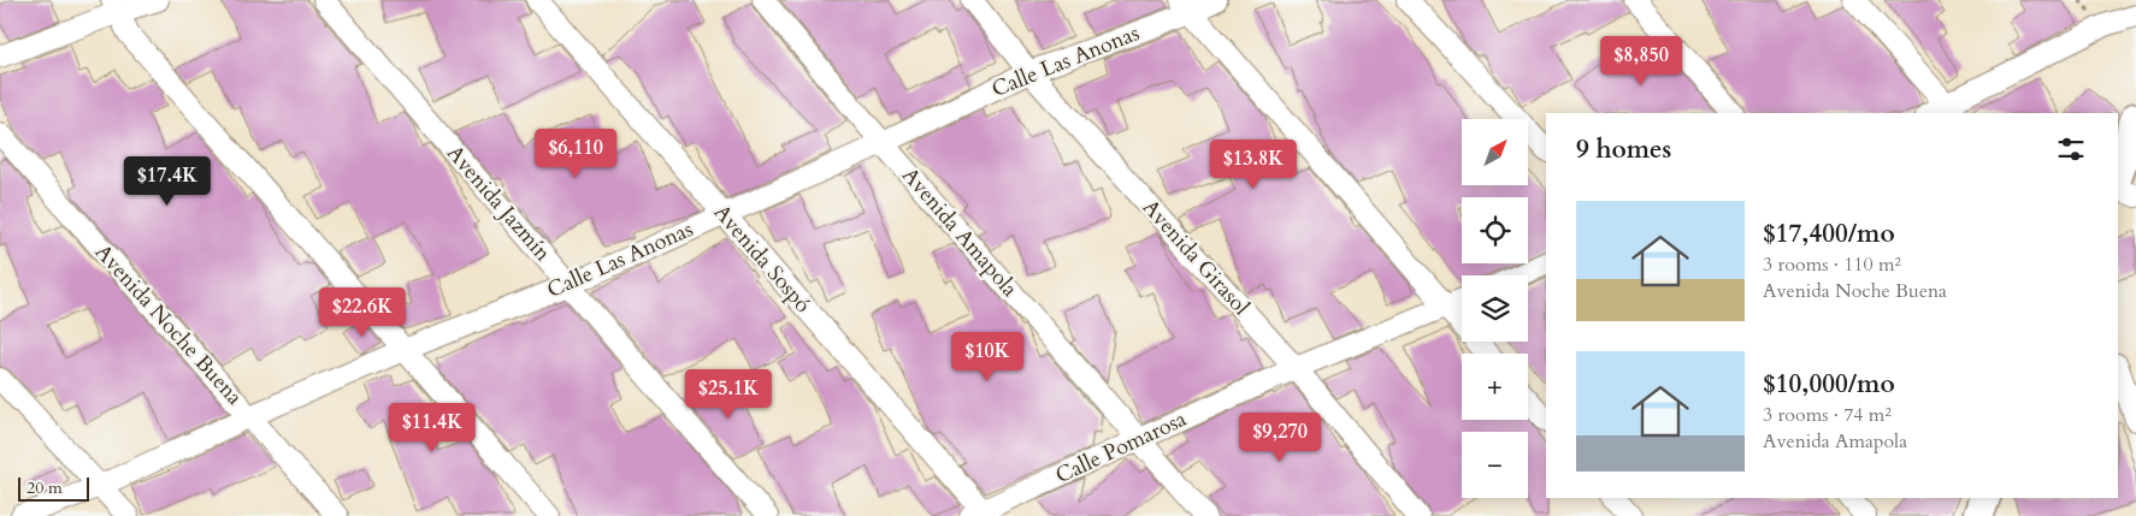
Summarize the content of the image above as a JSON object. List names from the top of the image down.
{
  "streets": {
    "street": [
      "Calle Las Anonas",
      "Avenida Jazmín",
      "Avenida Amapola",
      "Avenida Girasol",
      "Avenida Sospó",
      "Avenida Noche Buena",
      "Calle Pomarosa"
    ]
  },
  "crossings": [
    ["Calle Las Anonas", "Avenida Jazmín"],
    ["Calle Las Anonas", "Avenida Amapola"],
    ["Calle Las Anonas", "Avenida Girasol"],
    ["Calle Las Anonas", "Avenida Sospó"],
    ["Calle Las Anonas", "Avenida Noche Buena"],
    ["Avenida Amapola", "Calle Pomarosa"],
    ["Avenida Girasol", "Calle Pomarosa"],
    ["Avenida Sospó", "Calle Pomarosa"]
  ],
  "scale_bar": "20 m",
  "north": "top right",
  "page": {
    "price": [
      "$8,850",
      "$6,110",
      "$13.8K",
      "$17.4K",
      "$22.6K",
      "$10K",
      "$25.1K",
      "$11.4K",
      "$9,270"
    ],
    "heading": "9 homes",
    "map_buttons": ["+", "−"],
    "list": [
      {
        "name": "$17,400/mo",
        "note": "3 rooms · 110 m² · Avenida Noche Buena"
      },
      {
        "name": "$10,000/mo",
        "note": "3 rooms · 74 m² · Avenida Amapola"
      }
    ],
    "scale": "20 m"
  }
}
